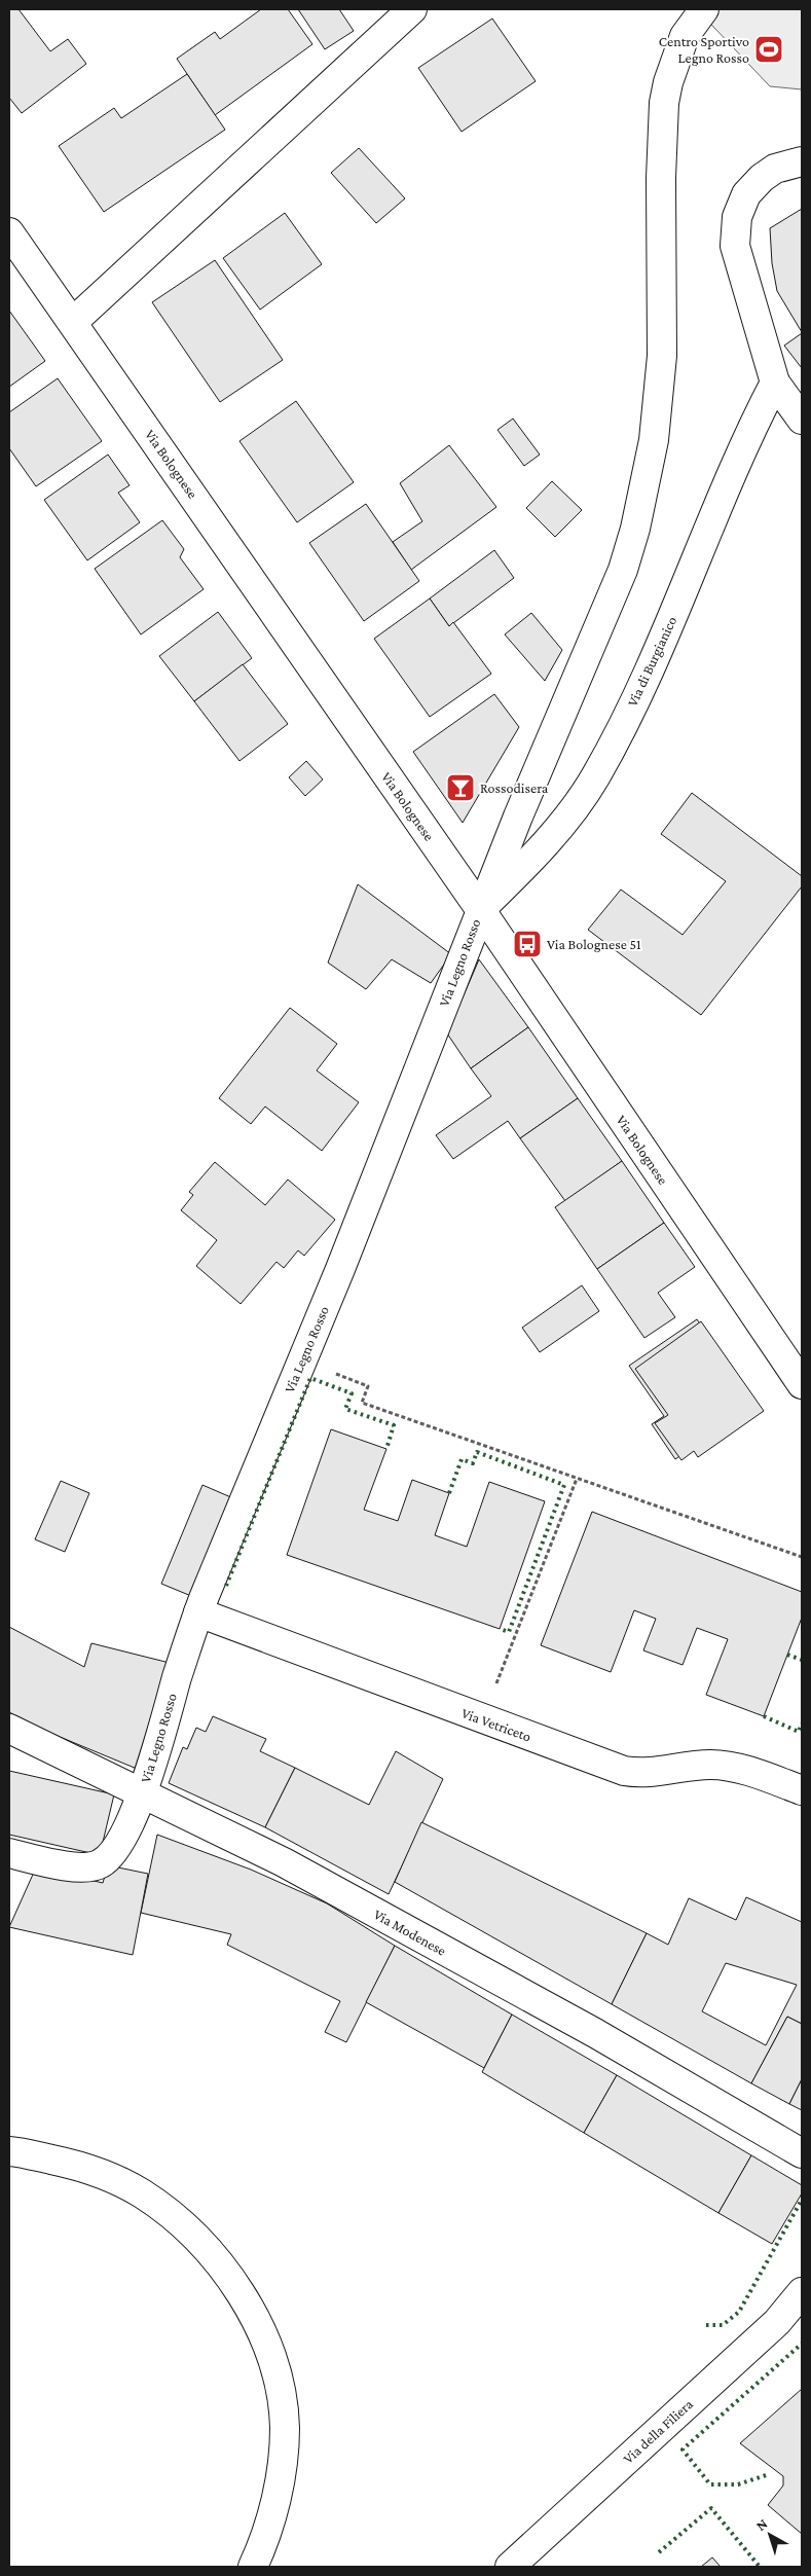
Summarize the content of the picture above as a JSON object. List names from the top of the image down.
{
  "streets": {
    "street": [
      "Via Bolognese",
      "Via di Burgianico",
      "Via Legno Rosso",
      "Via Vetriceto",
      "Via Modenese",
      "Via della Filiera"
    ]
  },
  "crossings": [
    ["Via Bolognese", "Via di Burgianico"],
    ["Via Bolognese", "Via Legno Rosso"],
    ["Via di Burgianico", "Via Legno Rosso"],
    ["Via Legno Rosso", "Via Vetriceto"],
    ["Via Legno Rosso", "Via Modenese"]
  ],
  "places": {
    "sports": ["Centro Sportivo Legno Rosso"],
    "bar": ["Rossodisera"],
    "bus stop": ["Via Bolognese 51"]
  },
  "north": "top left"
}
